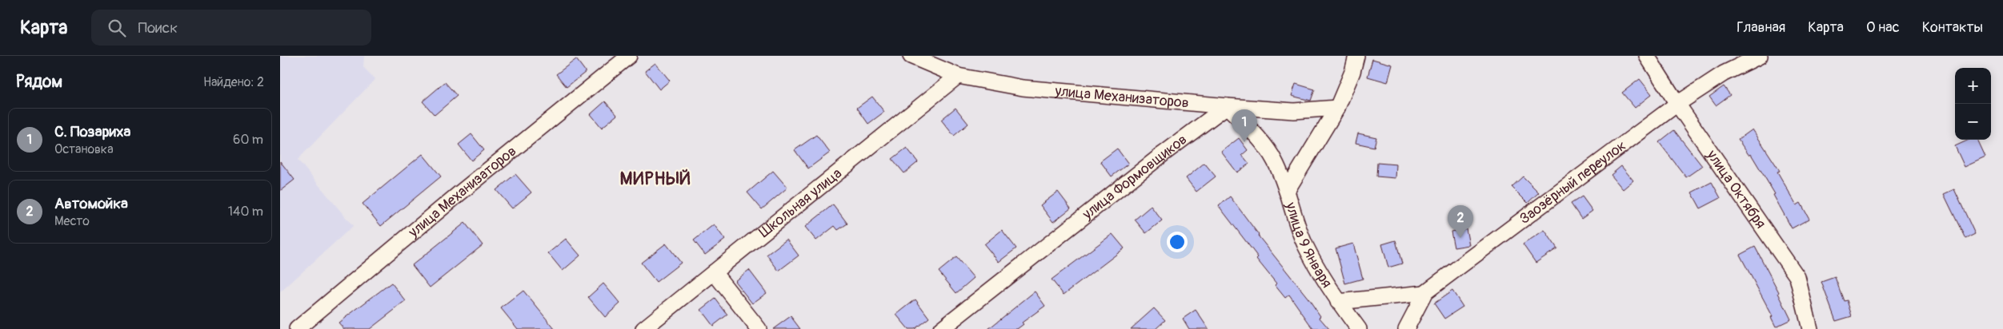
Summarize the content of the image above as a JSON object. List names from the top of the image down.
{
  "streets": {
    "street": [
      "улица Механизаторов",
      "улица Формовщиков",
      "Заозёрный переулок",
      "улица Октября",
      "Школьная улица",
      "улица 9 Января"
    ]
  },
  "crossings": [
    ["улица Механизаторов", "улица Формовщиков"],
    ["улица Механизаторов", "Школьная улица"],
    ["улица Механизаторов", "улица 9 Января"],
    ["улица Формовщиков", "улица 9 Января"],
    ["Заозёрный переулок", "улица Октября"]
  ],
  "districts": ["МИРНЫЙ"],
  "page": {
    "header": "Карта",
    "search": "Поиск",
    "nav": [
      "Главная",
      "Карта",
      "О нас",
      "Контакты"
    ],
    "heading": ["Рядом", "Найдено: 2"],
    "map_buttons": ["+", "−"],
    "list": [
      {
        "mark": "1",
        "name": "С. Позариха",
        "note": "Остановка",
        "value": "60 m"
      },
      {
        "mark": "2",
        "name": "Автомойка",
        "note": "Место",
        "value": "140 m"
      }
    ],
    "pins": ["1", "2"]
  }
}
